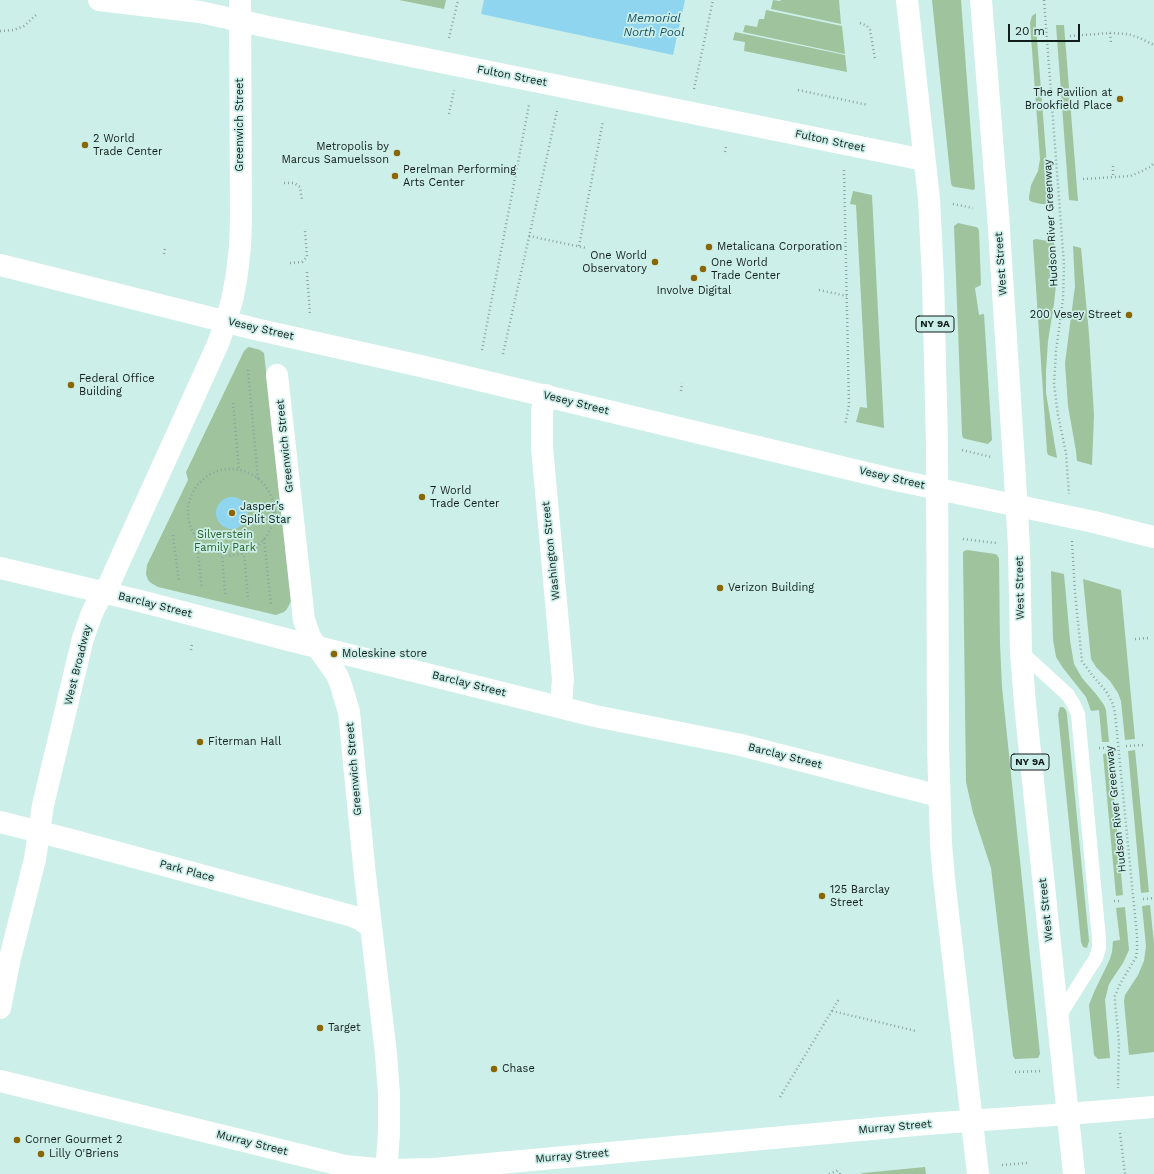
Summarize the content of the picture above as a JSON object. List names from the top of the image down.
{
  "streets": {
    "main road": [
      "Fulton Street",
      "Greenwich Street",
      "West Street",
      "NY 9A",
      "Vesey Street",
      "Washington Street",
      "Barclay Street",
      "West Broadway",
      "Park Place",
      "Murray Street"
    ],
    "path": ["Hudson River Greenway"]
  },
  "crossings": [
    ["Fulton Street", "Greenwich Street"],
    ["Fulton Street", "NY 9A"],
    ["Greenwich Street", "Vesey Street"],
    ["Greenwich Street", "Barclay Street"],
    ["Greenwich Street", "West Broadway"],
    ["Greenwich Street", "Park Place"],
    ["Greenwich Street", "Murray Street"],
    ["West Street", "Vesey Street"],
    ["West Street", "Murray Street"],
    ["NY 9A", "Vesey Street"],
    ["NY 9A", "Barclay Street"],
    ["NY 9A", "Murray Street"],
    ["Vesey Street", "Washington Street"],
    ["Vesey Street", "West Broadway"],
    ["Washington Street", "Barclay Street"],
    ["Barclay Street", "West Broadway"],
    ["West Broadway", "Park Place"]
  ],
  "water": ["Memorial North Pool"],
  "parks": ["Silverstein Family Park"],
  "places": [
    "The Pavilion at Brookfield Place",
    "2 World Trade Center",
    "Metropolis by Marcus Samuelsson",
    "Perelman Performing Arts Center",
    "Metalicana Corporation",
    "One World Observatory",
    "One World Trade Center",
    "Involve Digital",
    "200 Vesey Street",
    "Federal Office Building",
    "7 World Trade Center",
    "Jasper’s Split Star",
    "Verizon Building",
    "Moleskine store",
    "Fiterman Hall",
    "125 Barclay Street",
    "Target",
    "Chase",
    "Corner Gourmet 2",
    "Lilly O'Briens"
  ],
  "scale_bar": "20 m"
}
